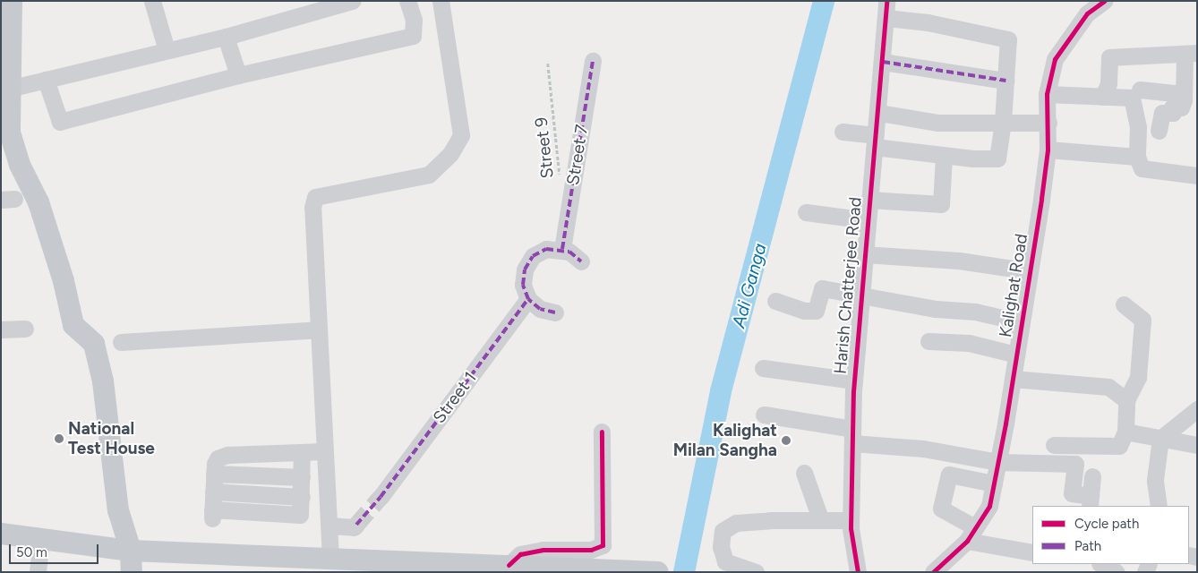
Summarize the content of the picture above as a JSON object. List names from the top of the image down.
{
  "streets": {
    "street": [
      "Street 7",
      "Harish Chatterjee Road",
      "Kalighat Road",
      "Street 1"
    ],
    "path": ["Street 9"]
  },
  "water": ["Adi Ganga"],
  "places": ["National Test House", "Kalighat Milan Sangha"],
  "legend": ["Cycle path", "Path"],
  "scale_bar": "50 m"
}
